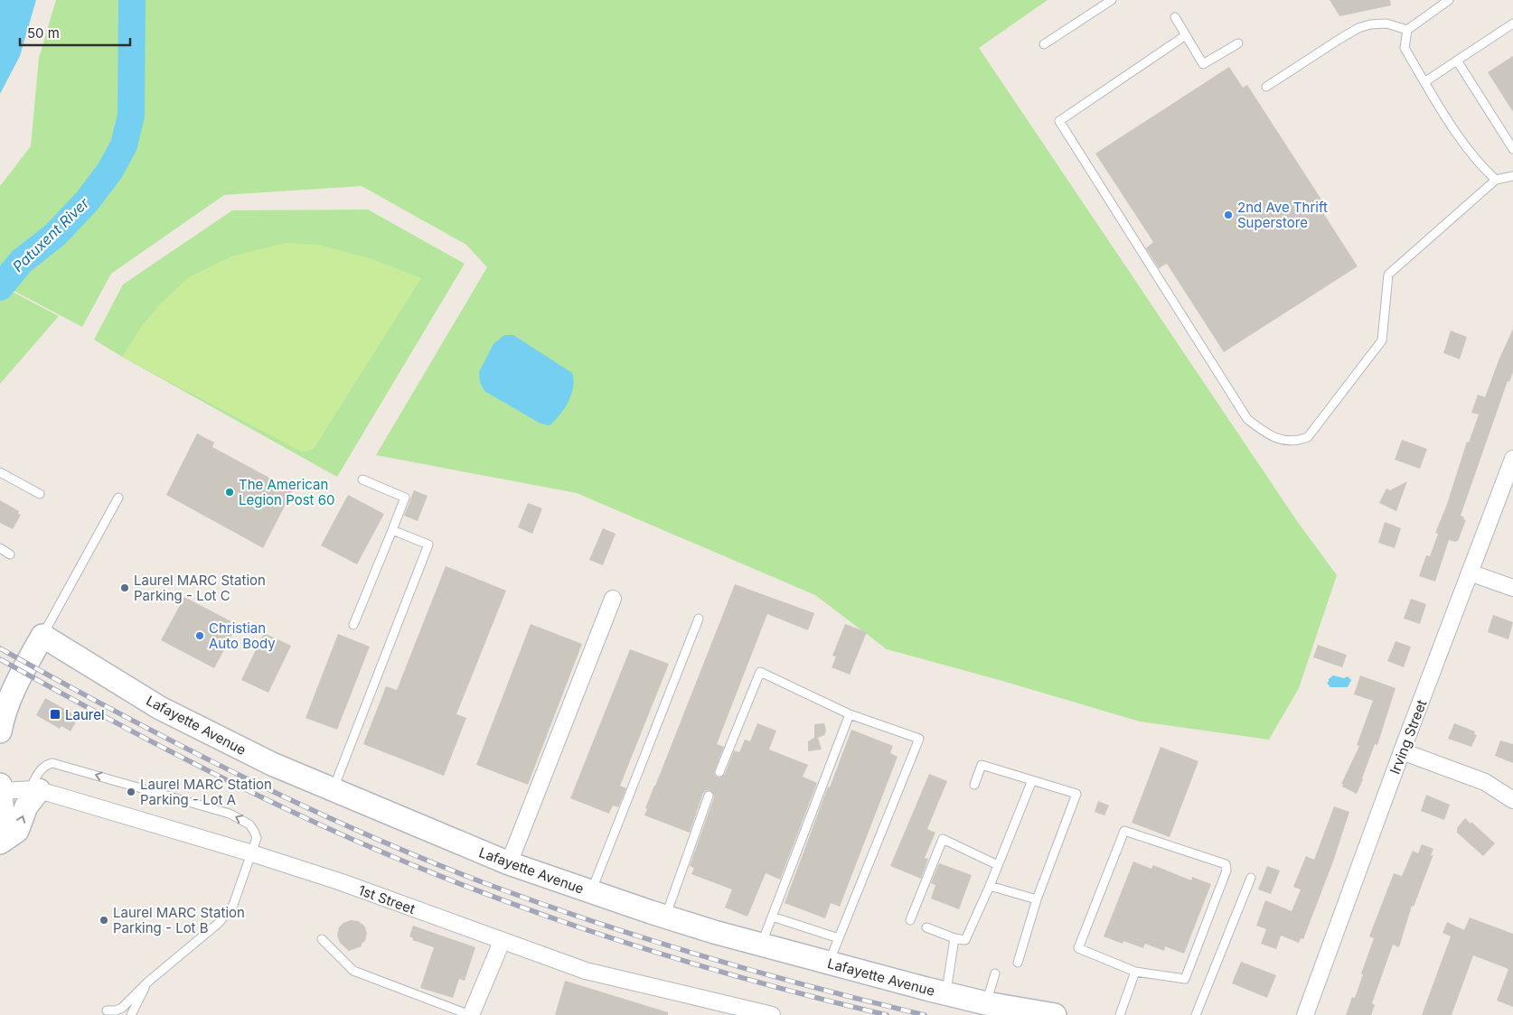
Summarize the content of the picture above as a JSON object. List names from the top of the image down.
{
  "streets": {
    "street": ["Lafayette Avenue", "Irving Street", "1st Street"]
  },
  "water": ["Patuxent River"],
  "places": {
    "other": [
      "2nd Ave Thrift Superstore",
      "The American Legion Post 60",
      "Laurel MARC Station Parking - Lot C",
      "Christian Auto Body",
      "Laurel MARC Station Parking - Lot A",
      "Laurel MARC Station Parking - Lot B"
    ],
    "transit": ["Laurel"]
  },
  "scale_bar": "50 m"
}
